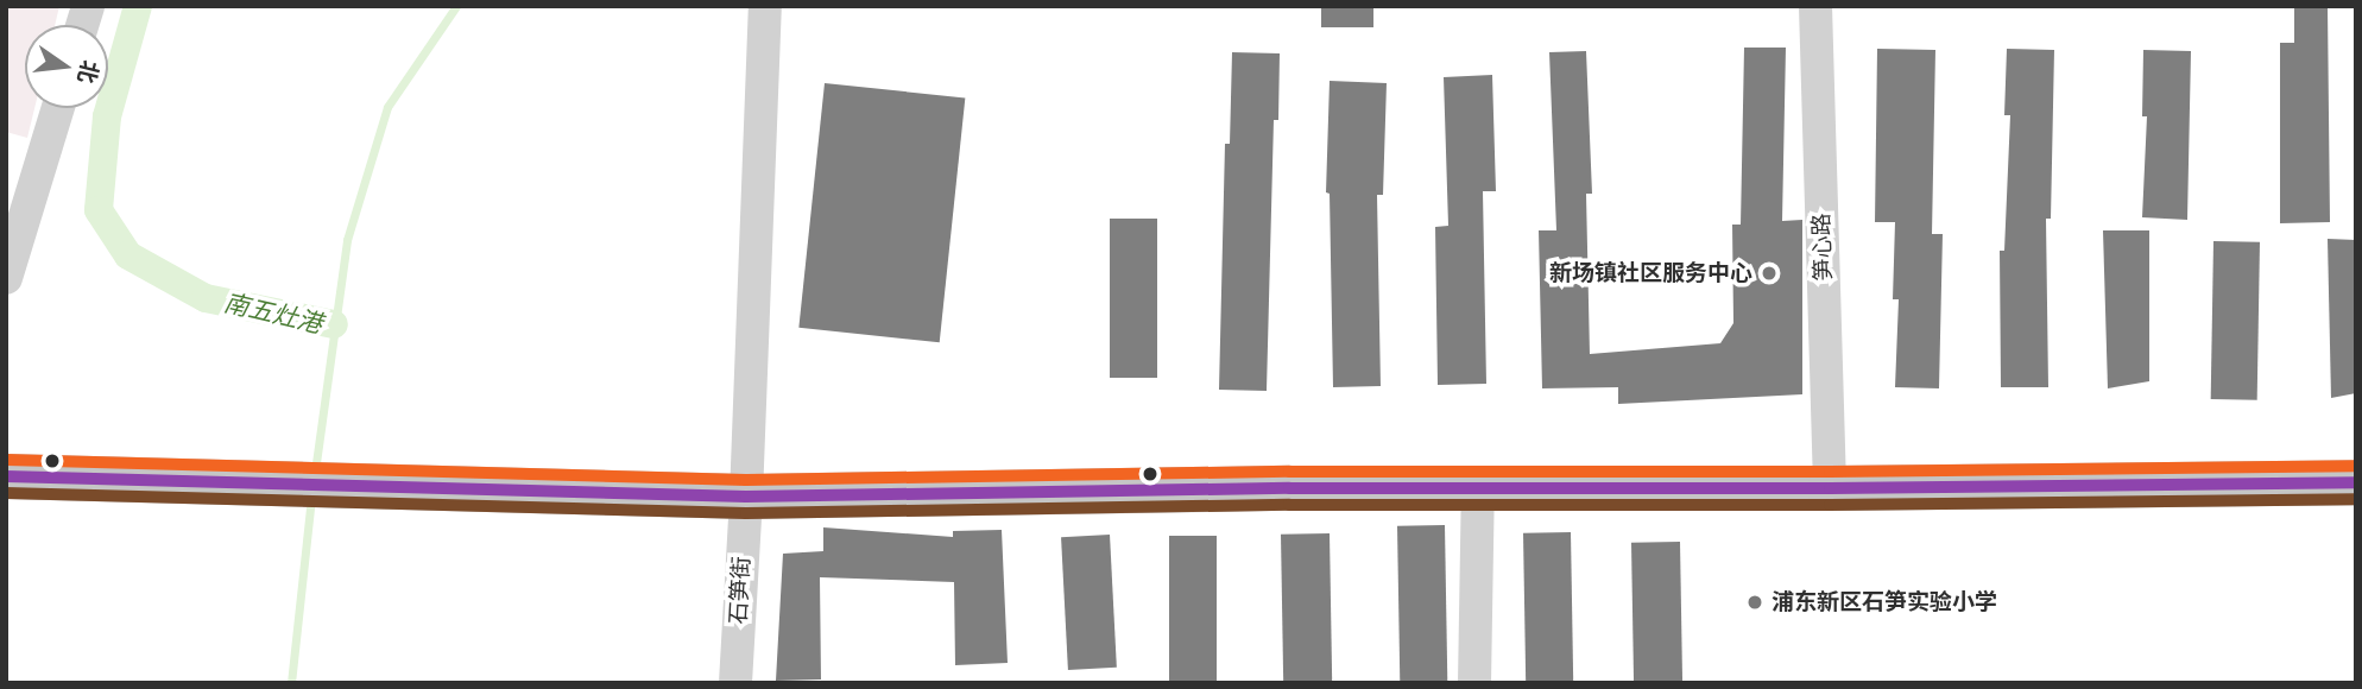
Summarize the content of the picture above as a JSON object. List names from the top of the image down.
{
  "streets": {
    "street": ["笋心路", "石笋街"]
  },
  "water": ["南五灶港"],
  "places": ["新场镇社区服务中心", "浦东新区石笋实验小学"],
  "north": "right"
}
